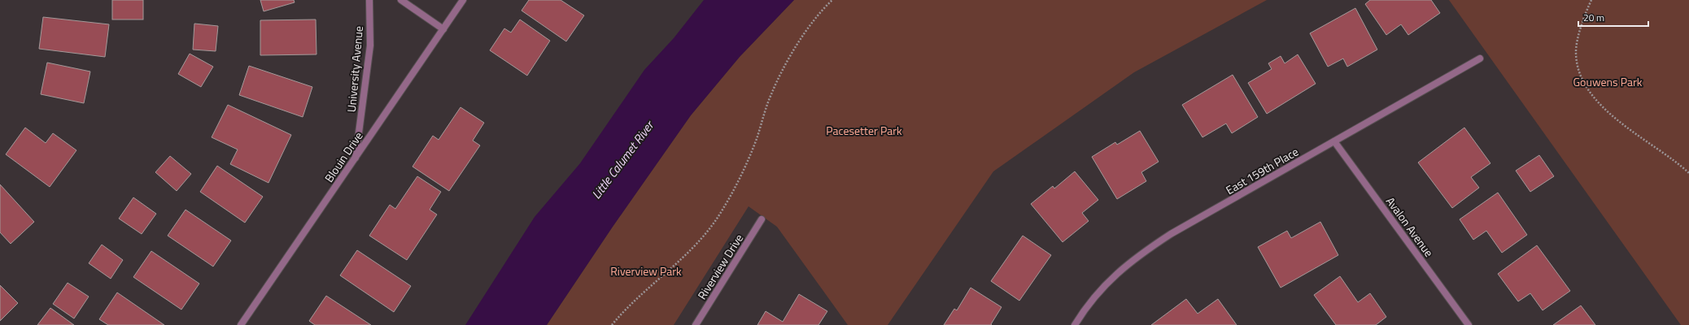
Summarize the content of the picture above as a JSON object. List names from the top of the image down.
{
  "streets": {
    "street": [
      "University Avenue",
      "Blouin Drive",
      "East 159th Place",
      "Avalon Avenue",
      "Riverview Drive"
    ]
  },
  "crossings": [
    ["University Avenue", "Blouin Drive"],
    ["East 159th Place", "Avalon Avenue"]
  ],
  "water": ["Little Calumet River"],
  "parks": ["Gouwens Park", "Pacesetter Park", "Riverview Park"],
  "scale_bar": "20 m"
}
